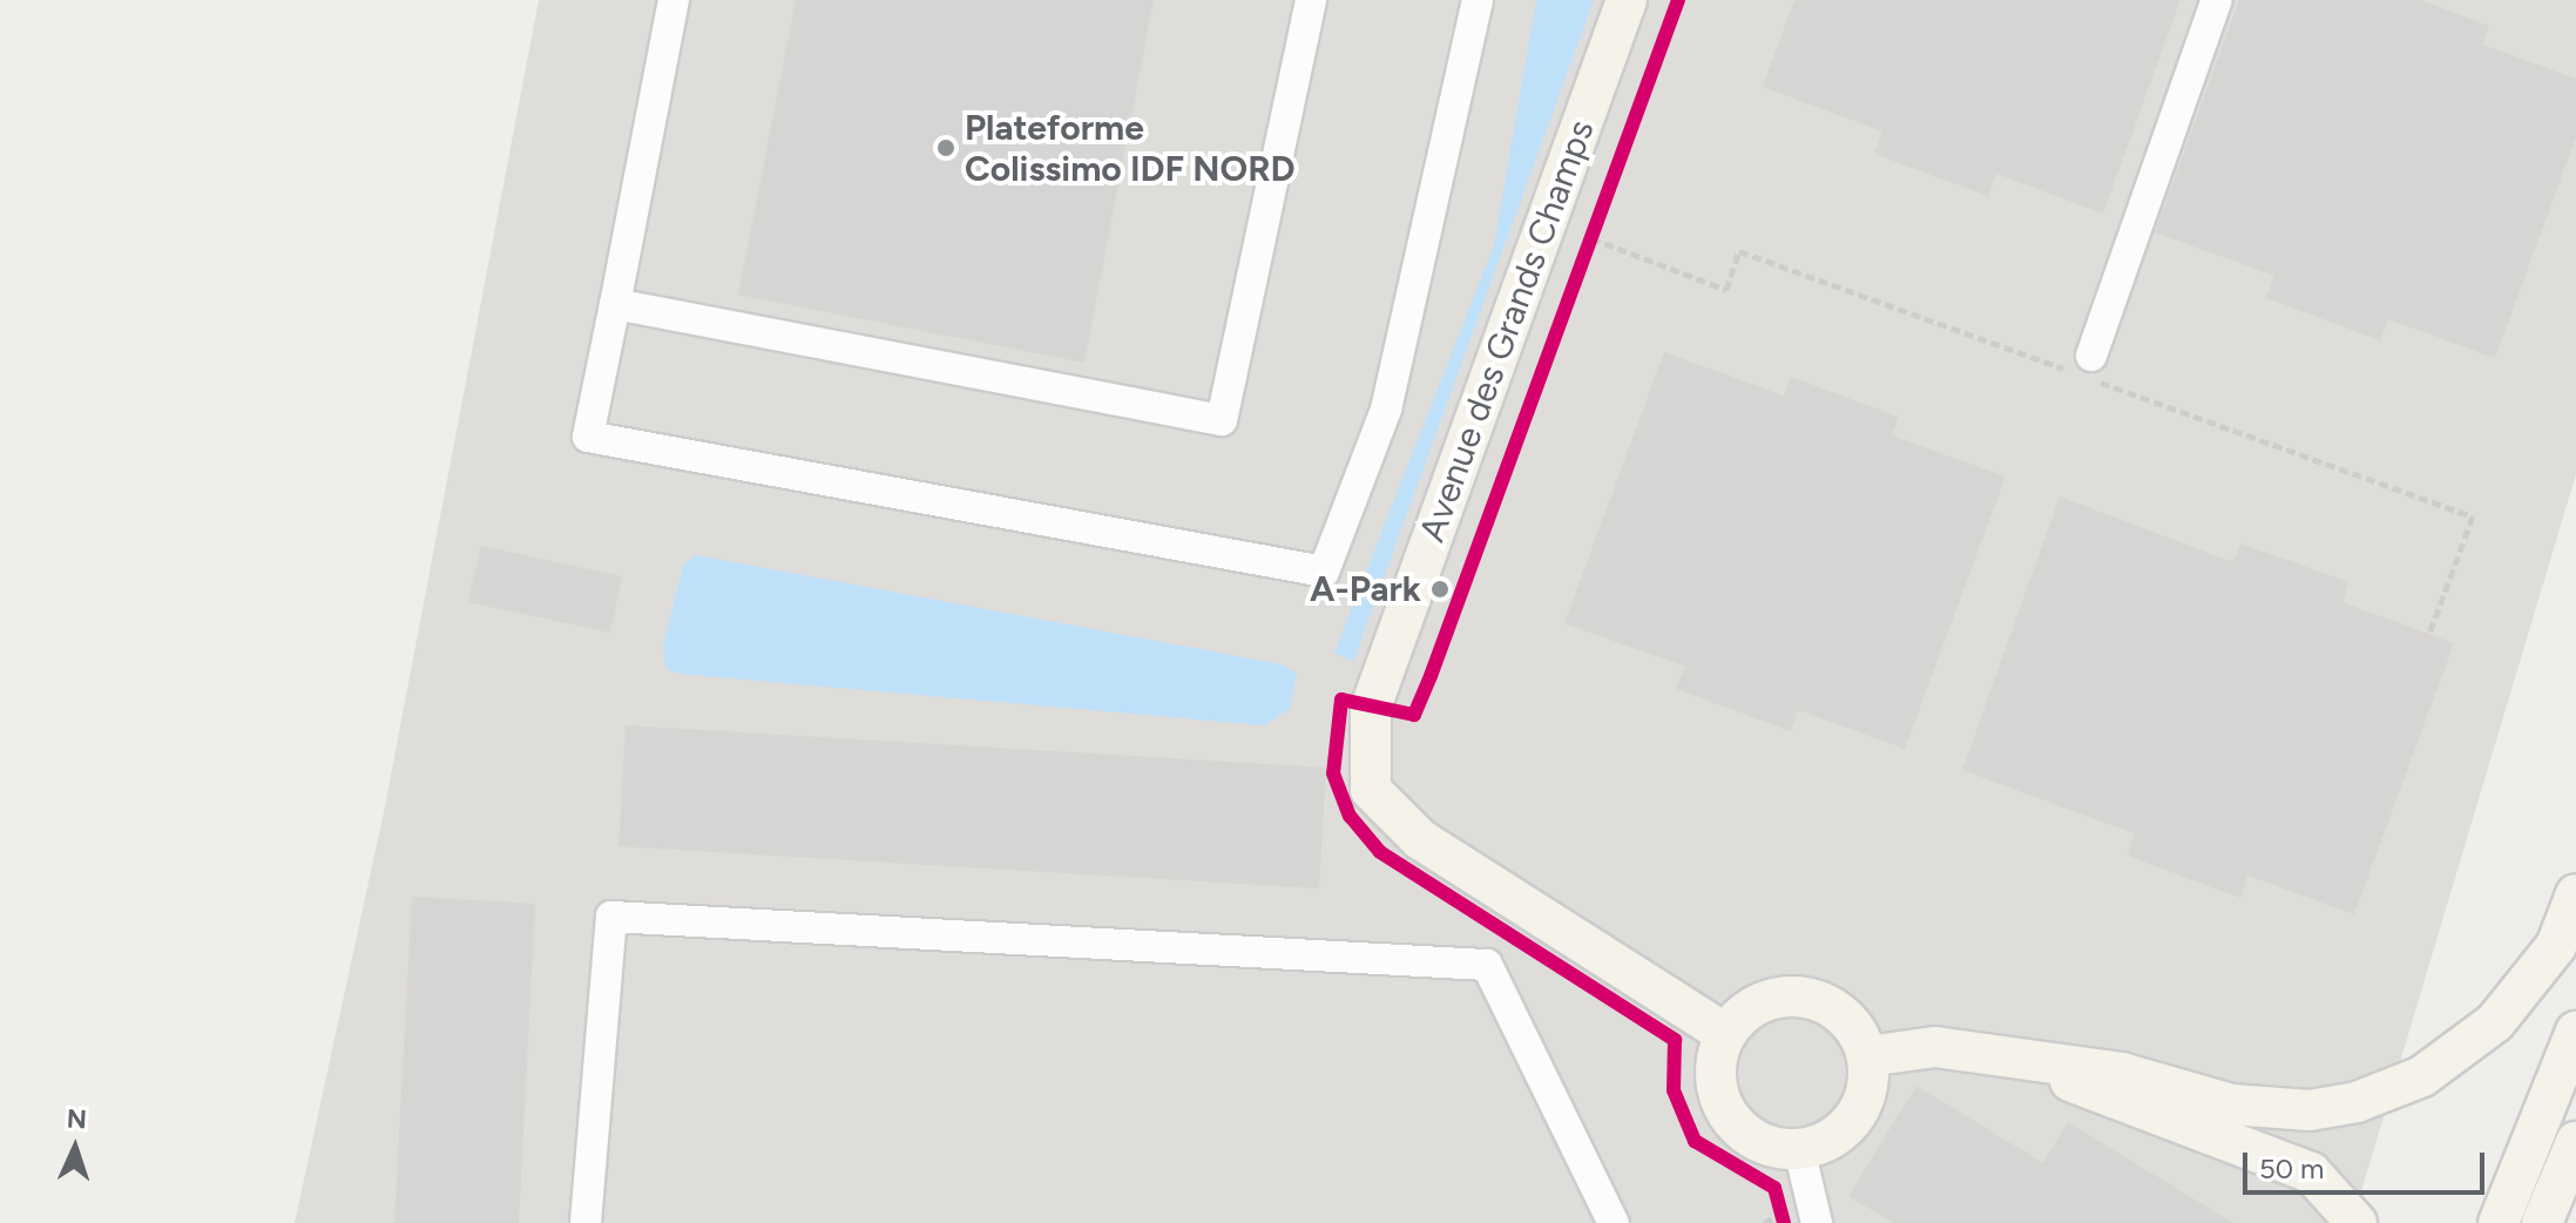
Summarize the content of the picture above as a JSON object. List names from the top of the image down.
{
  "streets": {
    "main road": ["Avenue des Grands Champs"]
  },
  "places": ["Plateforme Colissimo IDF NORD", "A-Park"],
  "scale_bar": "50 m",
  "north": "top"
}
